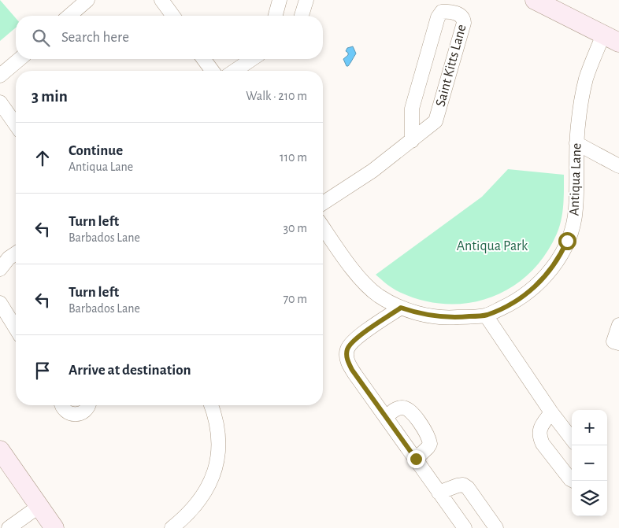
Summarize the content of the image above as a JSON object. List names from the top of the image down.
{
  "streets": {
    "street": ["Saint Kitts Lane", "Antiqua Lane"]
  },
  "parks": ["Antiqua Park"],
  "page": {
    "search": "Search here",
    "heading": ["3 min", "Walk · 210 m"],
    "list": [
      ["Continue", "Antiqua Lane", "110 m"],
      ["Turn left", "Barbados Lane", "30 m"],
      ["Turn left", "Barbados Lane", "70 m"],
      "Arrive at destination"
    ],
    "map_buttons": ["+", "−"]
  }
}
